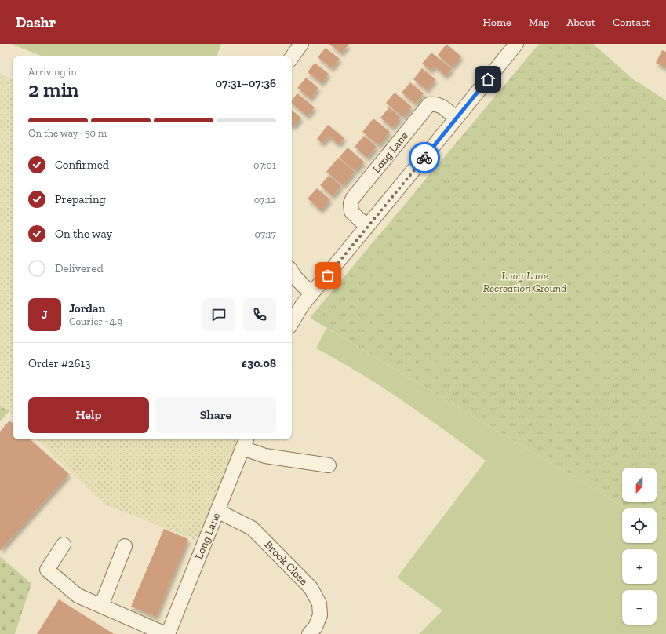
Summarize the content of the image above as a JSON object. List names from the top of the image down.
{
  "streets": {
    "street": ["Long Lane", "Brook Close"]
  },
  "crossings": [
    ["Long Lane", "Brook Close"]
  ],
  "parks": ["Long Lane Recreation Ground"],
  "north": "bottom",
  "page": {
    "header": "Dashr",
    "nav": [
      "Home",
      "Map",
      "About",
      "Contact"
    ],
    "heading": ["2 min", "Arriving in", "07:31–07:36"],
    "panel": [
      "Jordan",
      "Courier · 4.9",
      "Order #2613",
      "£30.08"
    ],
    "bar": "On the way · 50 m",
    "list": [
      ["Confirmed", "07:01"],
      ["Preparing", "07:12"],
      ["On the way", "07:17"],
      "Delivered"
    ],
    "round": "J",
    "buttons": ["Help", "Share"],
    "map_buttons": ["+", "−"]
  }
}
